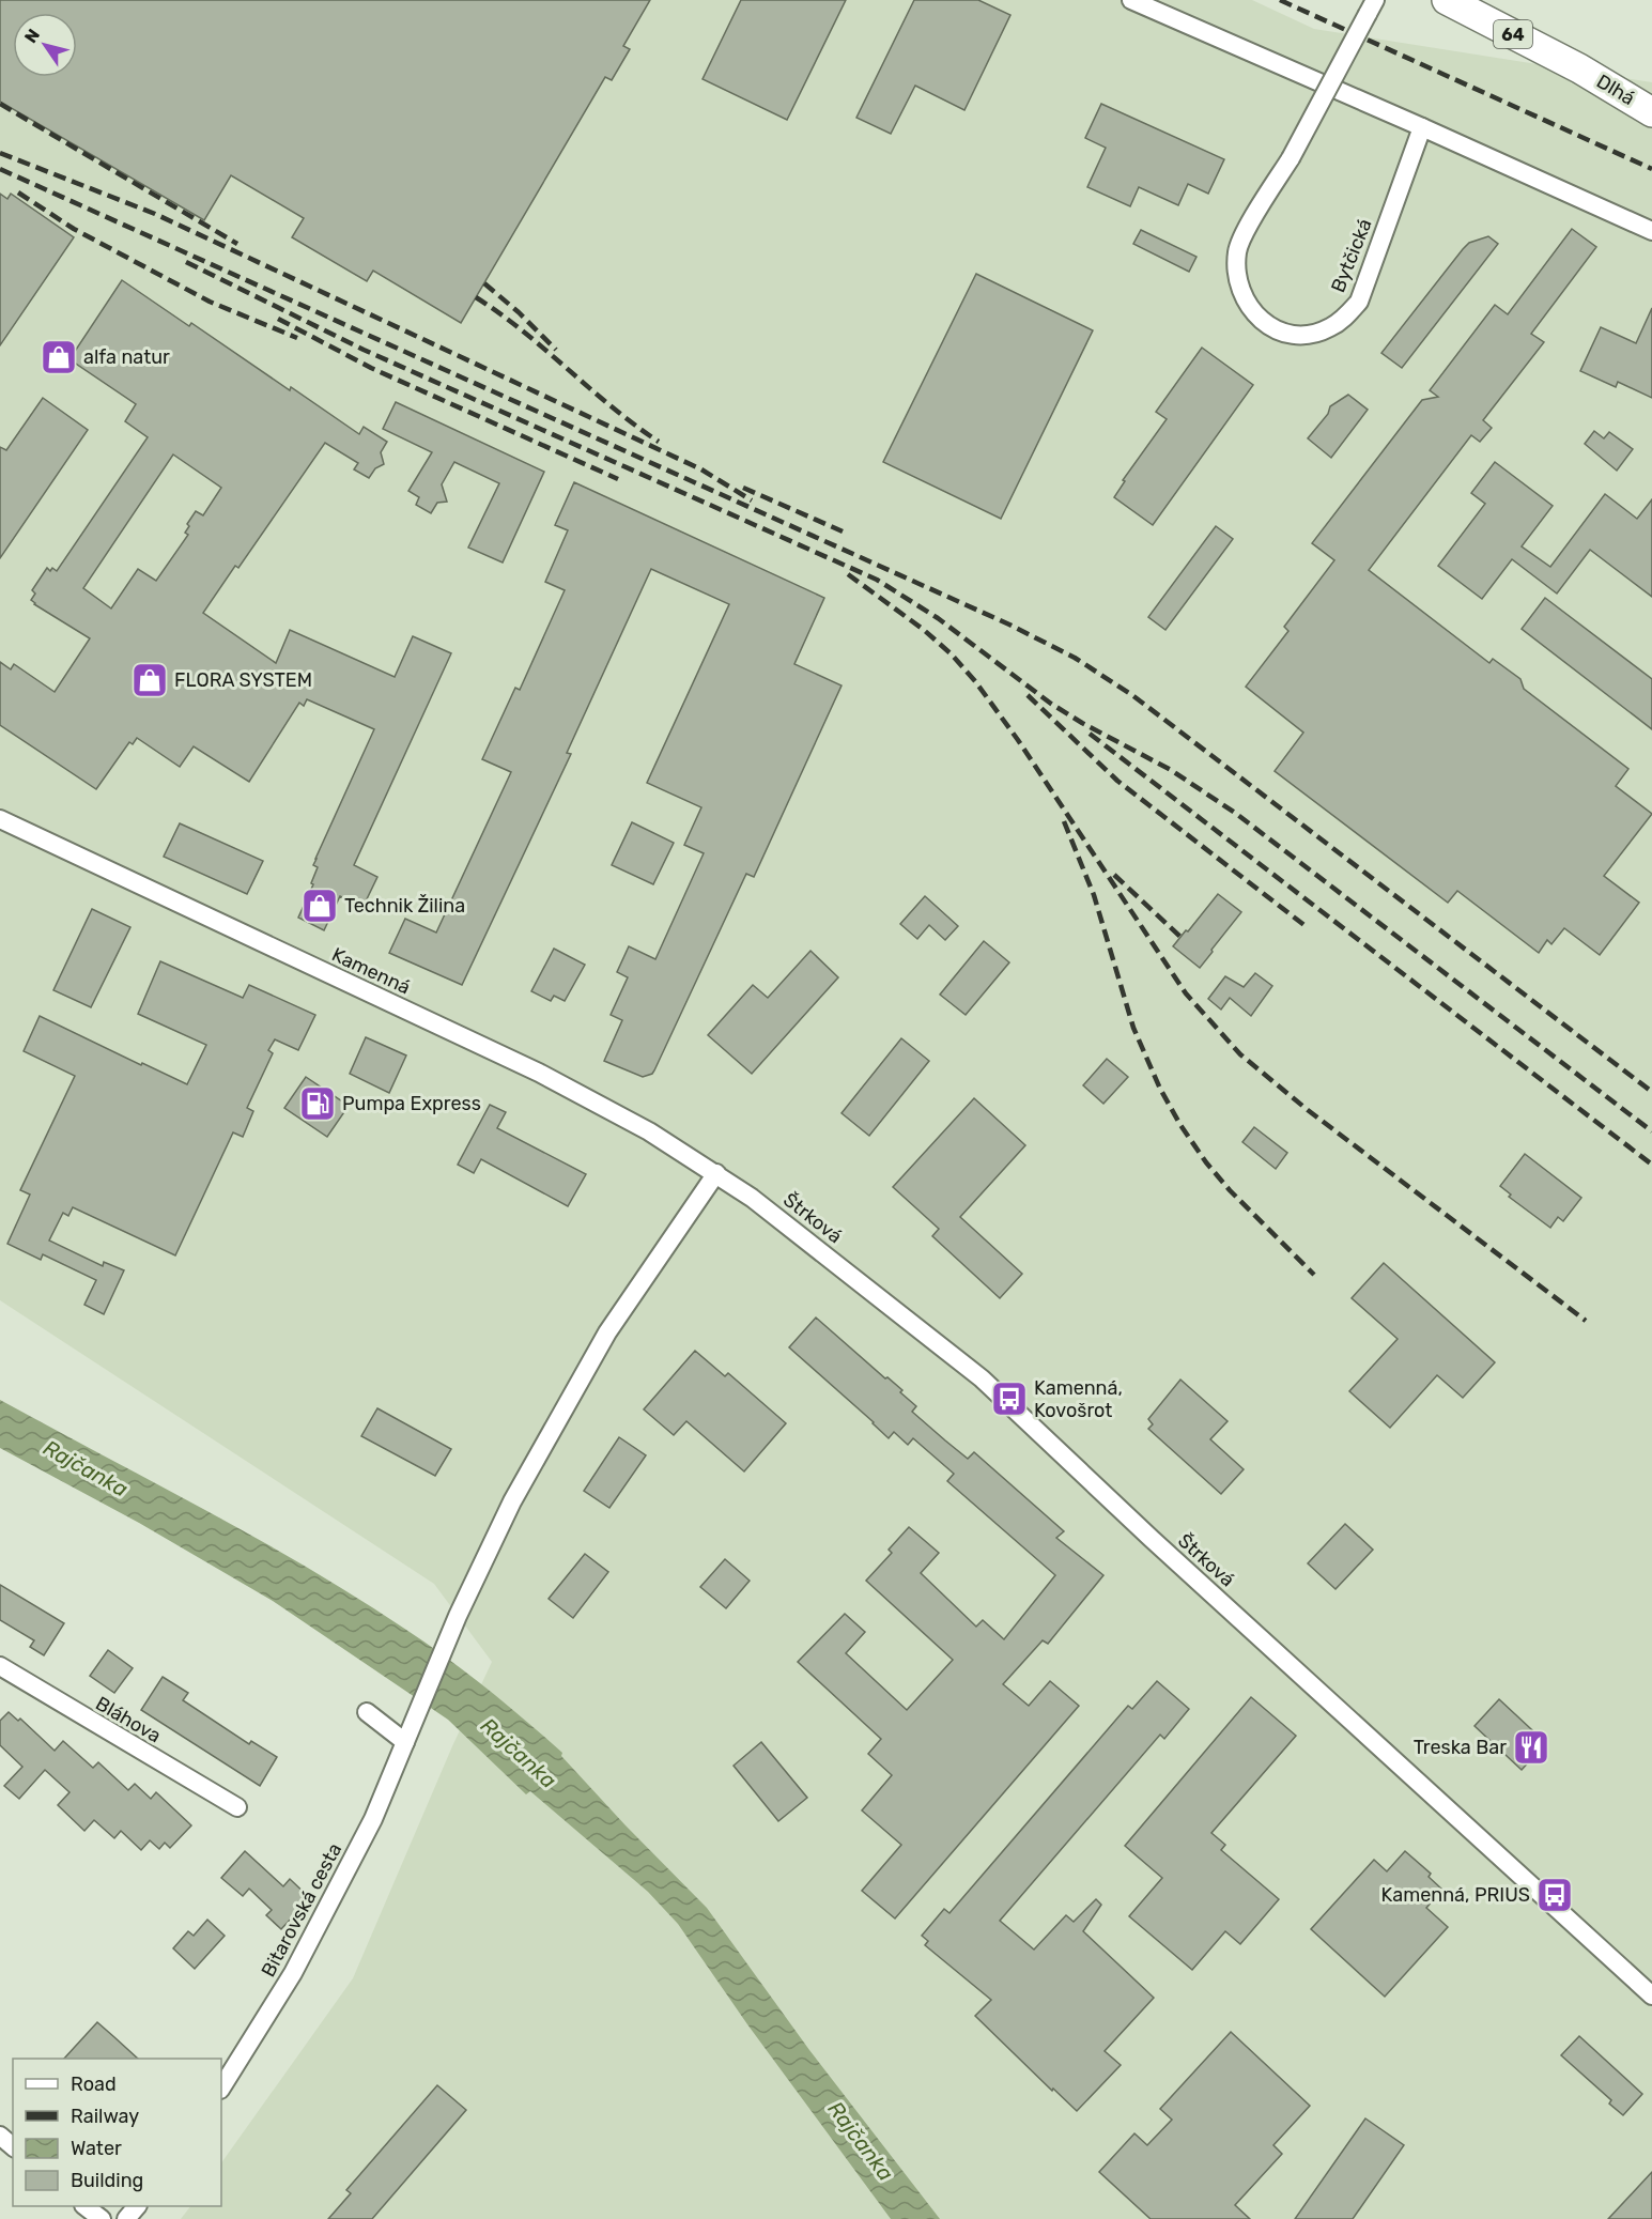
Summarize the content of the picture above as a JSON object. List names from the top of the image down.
{
  "streets": {
    "main road": ["64", "Dlhá"],
    "street": [
      "Bytčická",
      "Kamenná",
      "Štrková",
      "Bláhova",
      "Bitarovská cesta"
    ]
  },
  "crossings": [
    ["64", "Dlhá"],
    ["Kamenná", "Štrková"],
    ["Kamenná", "Bitarovská cesta"],
    ["Štrková", "Bitarovská cesta"]
  ],
  "water": ["Rajčanka"],
  "places": {
    "shop": ["alfa natur", "FLORA SYSTEM", "Technik Žilina"],
    "fuel station": ["Pumpa Express"],
    "bus stop": ["Kamenná, Kovošrot", "Kamenná, PRIUS"],
    "restaurant": ["Treska Bar"]
  },
  "legend": [
    "Road",
    "Railway",
    "Water",
    "Building"
  ],
  "north": "top left"
}
